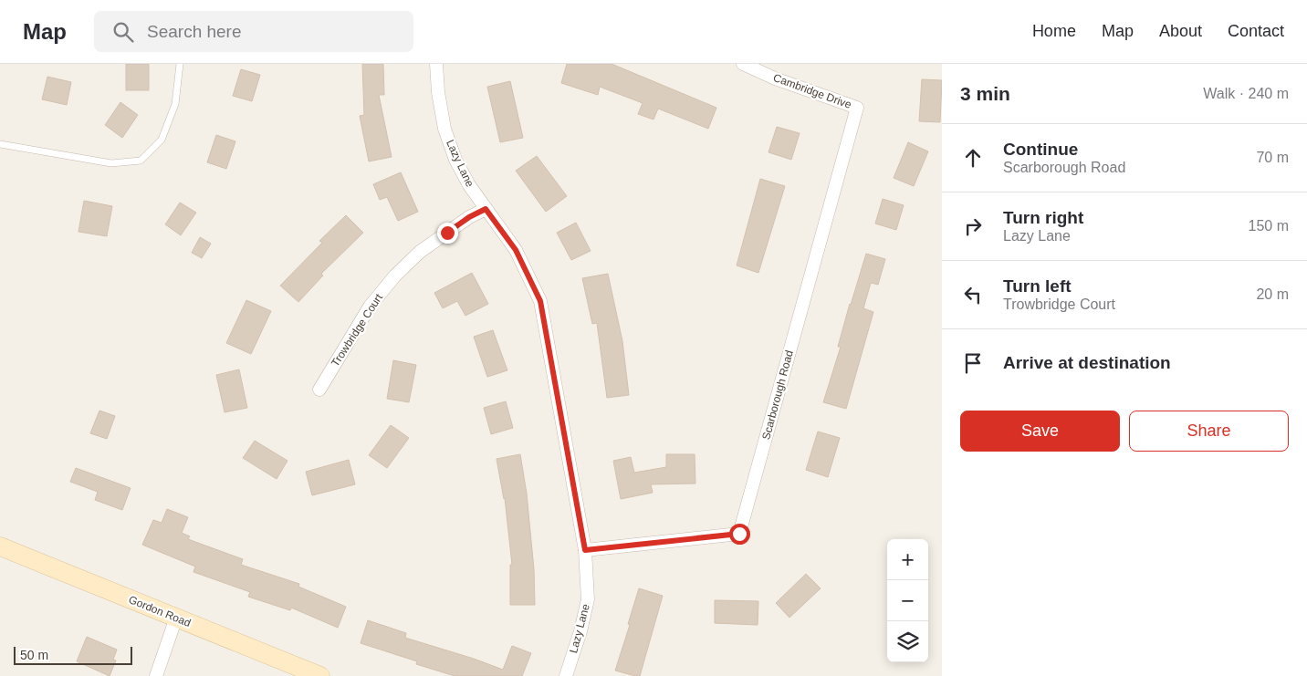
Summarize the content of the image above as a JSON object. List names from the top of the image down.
{
  "streets": {
    "street": [
      "Cambridge Drive",
      "Lazy Lane",
      "Trowbridge Court",
      "Scarborough Road",
      "Gordon Road"
    ]
  },
  "crossings": [
    ["Cambridge Drive", "Scarborough Road"],
    ["Lazy Lane", "Trowbridge Court"],
    ["Lazy Lane", "Scarborough Road"]
  ],
  "scale_bar": "50 m",
  "page": {
    "header": "Map",
    "search": "Search here",
    "nav": [
      "Home",
      "Map",
      "About",
      "Contact"
    ],
    "heading": ["3 min", "Walk · 240 m"],
    "list": [
      ["Continue", "Scarborough Road", "70 m"],
      ["Turn right", "Lazy Lane", "150 m"],
      ["Turn left", "Trowbridge Court", "20 m"],
      "Arrive at destination"
    ],
    "buttons": ["Save", "Share"],
    "map_buttons": ["+", "−"],
    "scale": "50 m"
  }
}
